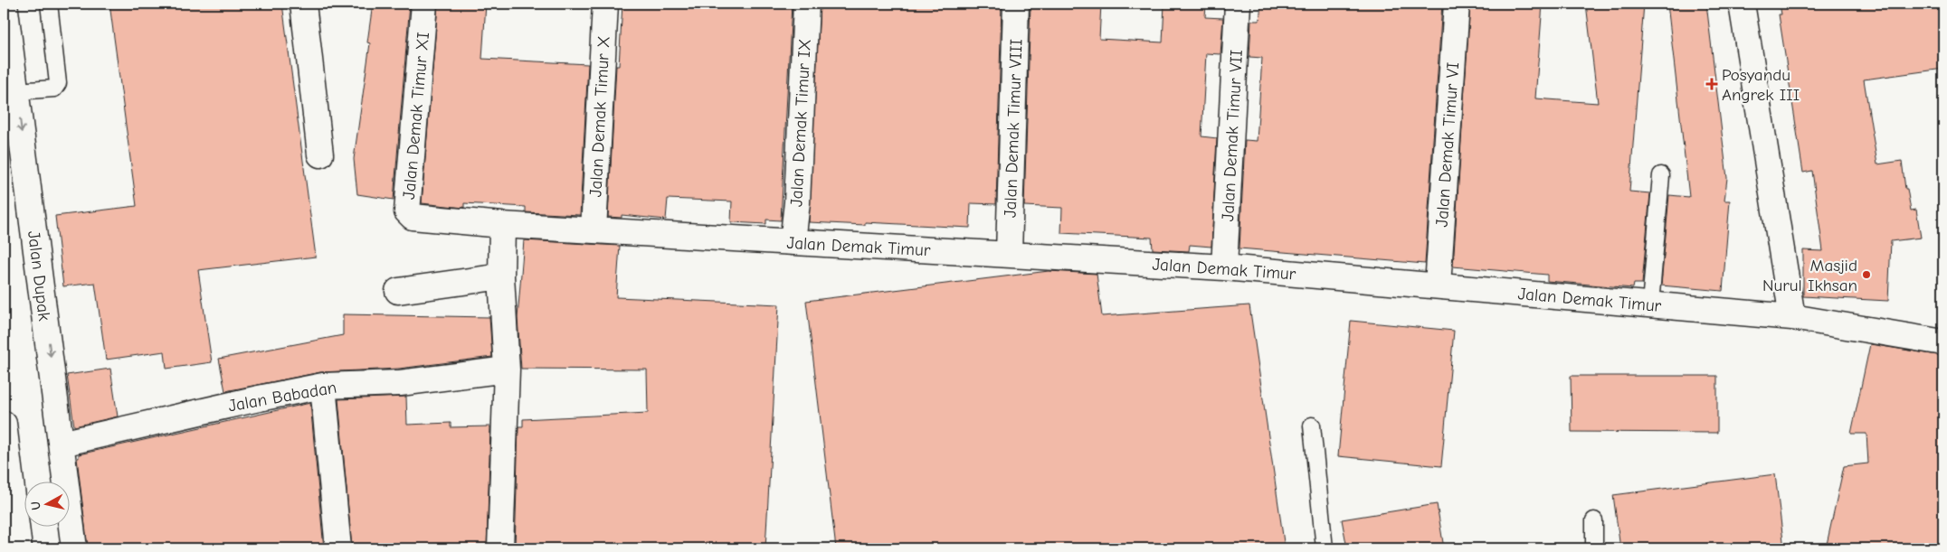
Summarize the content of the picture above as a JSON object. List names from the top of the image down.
{
  "streets": {
    "street": [
      "Jalan Demak Timur XI",
      "Jalan Demak Timur X",
      "Jalan Demak Timur IX",
      "Jalan Demak Timur VIII",
      "Jalan Demak Timur VII",
      "Jalan Demak Timur VI",
      "Jalan Demak Timur",
      "Jalan Dupak",
      "Jalan Babadan"
    ]
  },
  "crossings": [
    ["Jalan Demak Timur XI", "Jalan Demak Timur"],
    ["Jalan Demak Timur X", "Jalan Demak Timur"],
    ["Jalan Demak Timur IX", "Jalan Demak Timur"],
    ["Jalan Demak Timur VIII", "Jalan Demak Timur"],
    ["Jalan Demak Timur VII", "Jalan Demak Timur"],
    ["Jalan Demak Timur VI", "Jalan Demak Timur"],
    ["Jalan Dupak", "Jalan Babadan"]
  ],
  "one_way": ["Jalan Dupak"],
  "places": {
    "health": ["Posyandu Angrek III"],
    "other": ["Masjid Nurul Ikhsan"]
  },
  "north": "left"
}
